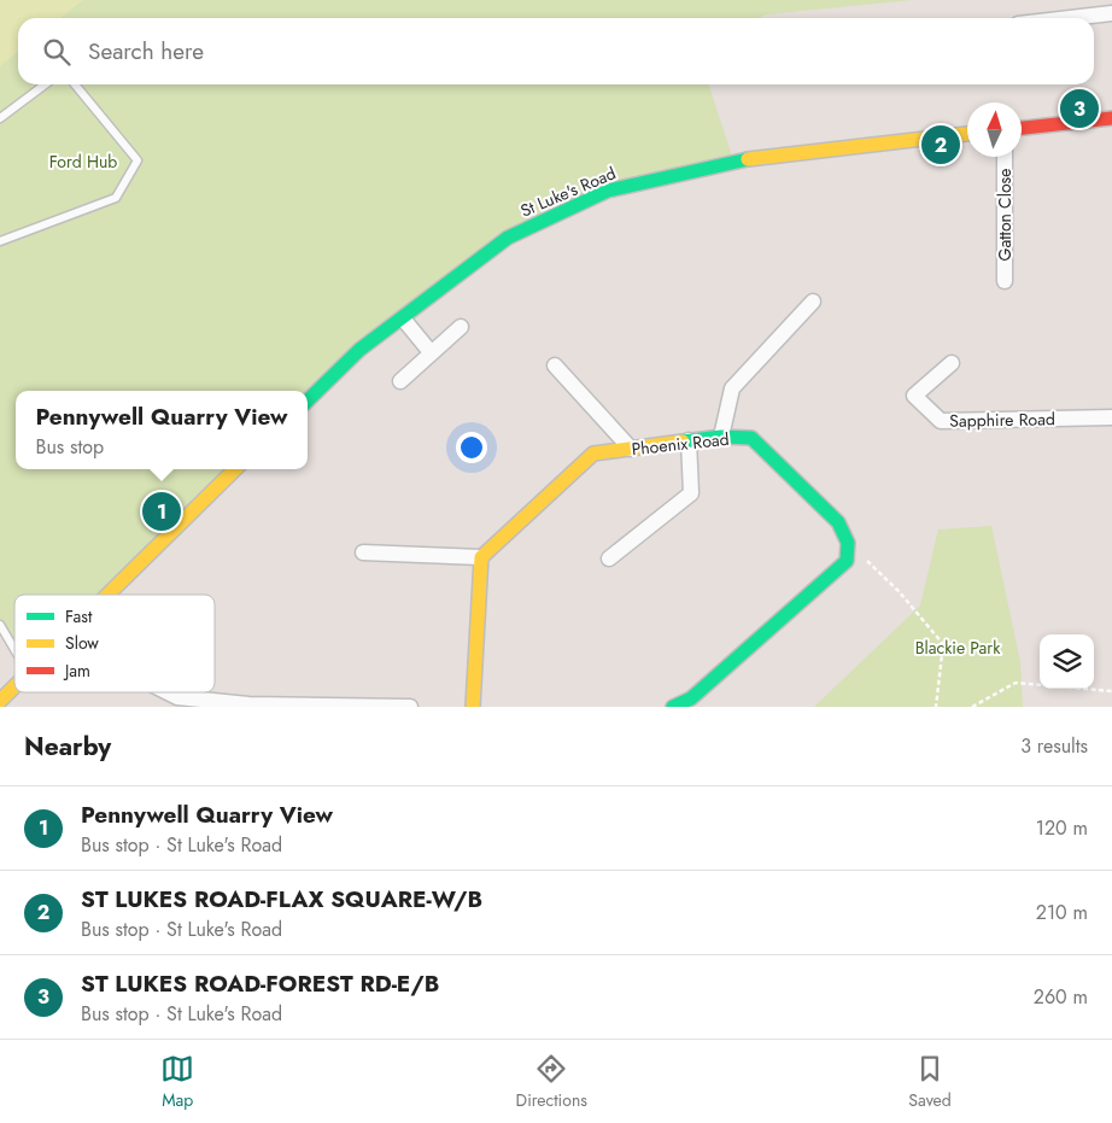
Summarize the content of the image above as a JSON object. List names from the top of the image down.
{
  "streets": {
    "street": [
      "St Luke's Road",
      "Gatton Close",
      "Sapphire Road",
      "Phoenix Road"
    ]
  },
  "parks": ["Ford Hub", "Blackie Park"],
  "legend": ["Fast", "Slow", "Jam"],
  "north": "top",
  "page": {
    "search": "Search here",
    "pins": ["3", "2", "1"],
    "popup": ["Pennywell Quarry View", "Bus stop"],
    "heading": ["Nearby", "3 results"],
    "list": [
      {
        "mark": "1",
        "name": "Pennywell Quarry View",
        "note": "Bus stop · St Luke's Road",
        "value": "120 m"
      },
      {
        "mark": "2",
        "name": "ST LUKES ROAD-FLAX SQUARE-W/B",
        "note": "Bus stop · St Luke's Road",
        "value": "210 m"
      },
      {
        "mark": "3",
        "name": "ST LUKES ROAD-FOREST RD-E/B",
        "note": "Bus stop · St Luke's Road",
        "value": "260 m"
      }
    ],
    "nav": ["Map", "Directions", "Saved"]
  }
}
